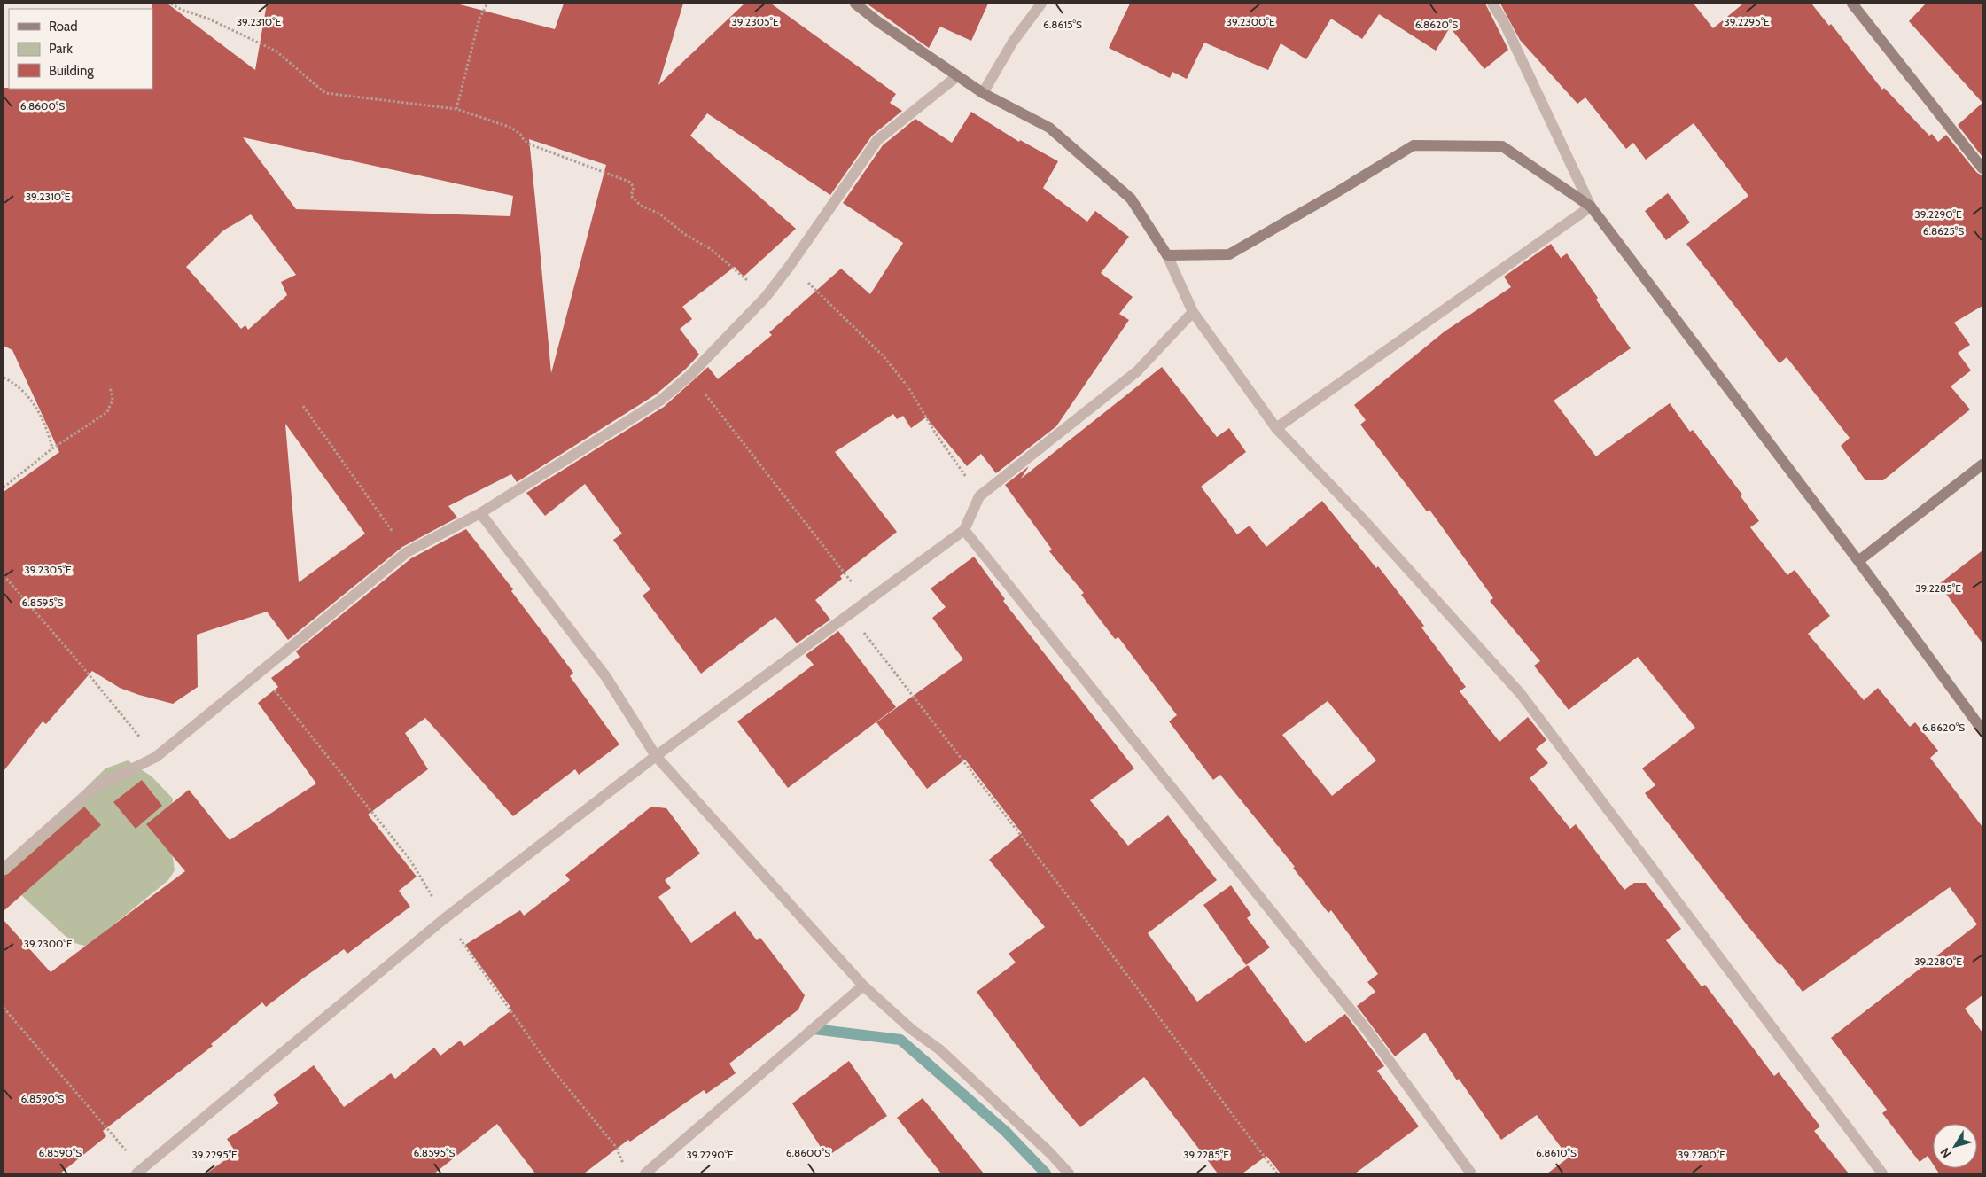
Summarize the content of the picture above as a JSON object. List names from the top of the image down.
{
  "legend": ["Road", "Park", "Building"],
  "north": "bottom left",
  "coordinates": [
    "39.2310°E",
    "39.2305°E",
    "39.2300°E",
    "39.2295°E",
    "6.8615°S",
    "6.8620°S",
    "6.8600°S",
    "39.2290°E",
    "6.8625°S",
    "39.2285°E",
    "6.8595°S",
    "39.2280°E",
    "6.8590°S",
    "6.8610°S"
  ]
}
